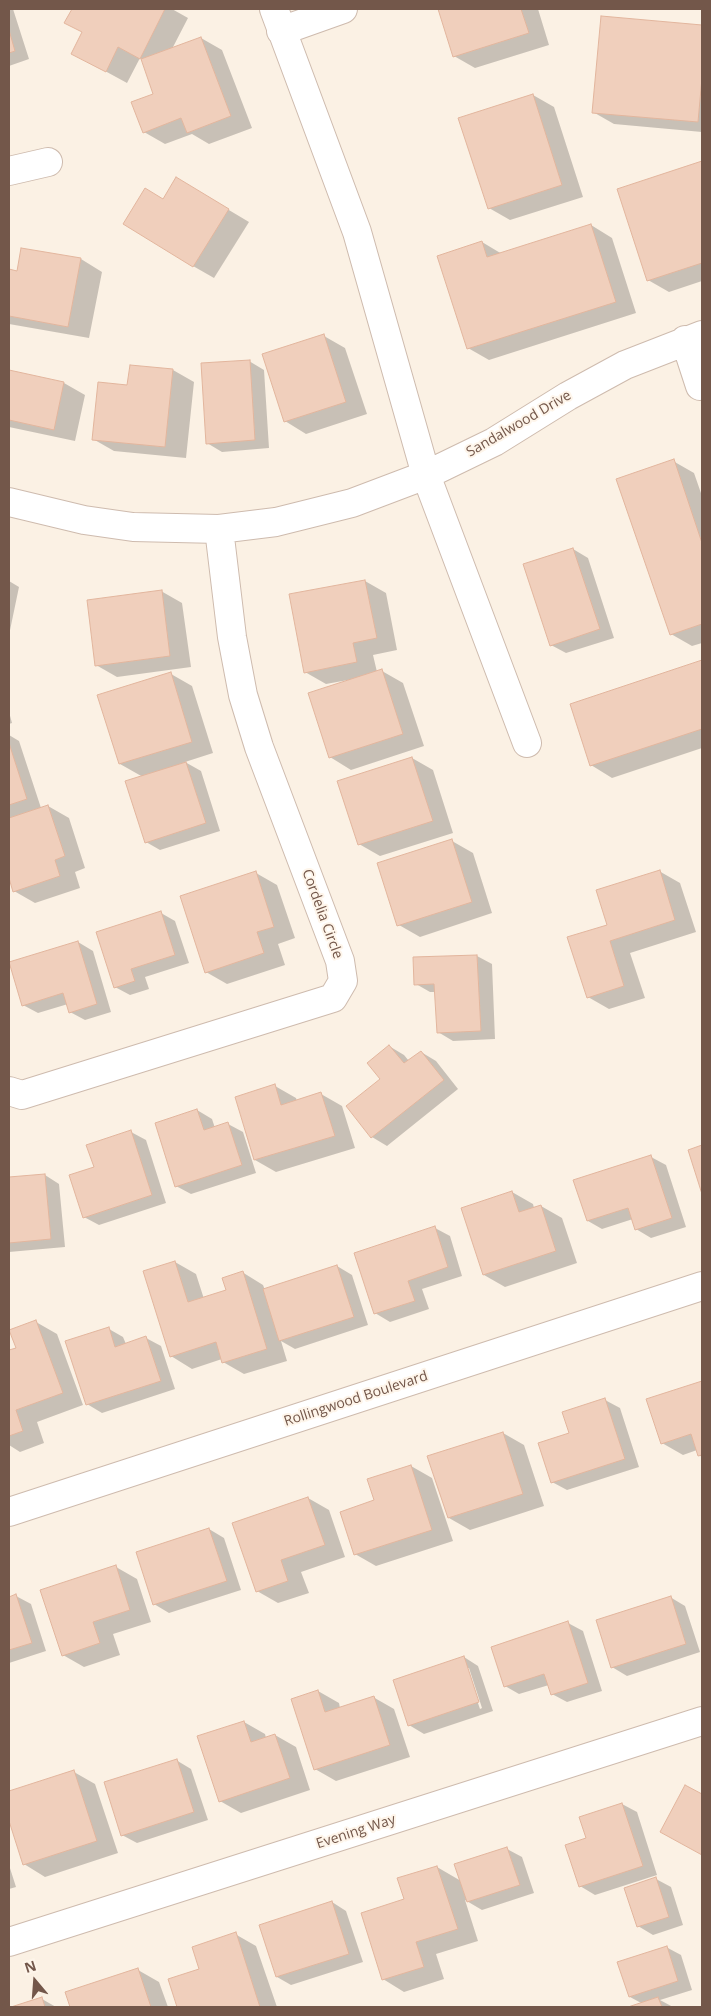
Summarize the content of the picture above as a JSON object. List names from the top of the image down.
{
  "streets": {
    "street": [
      "Sandalwood Drive",
      "Cordelia Circle",
      "Rollingwood Boulevard",
      "Evening Way"
    ]
  },
  "crossings": [
    ["Sandalwood Drive", "Cordelia Circle"]
  ],
  "north": "top"
}
